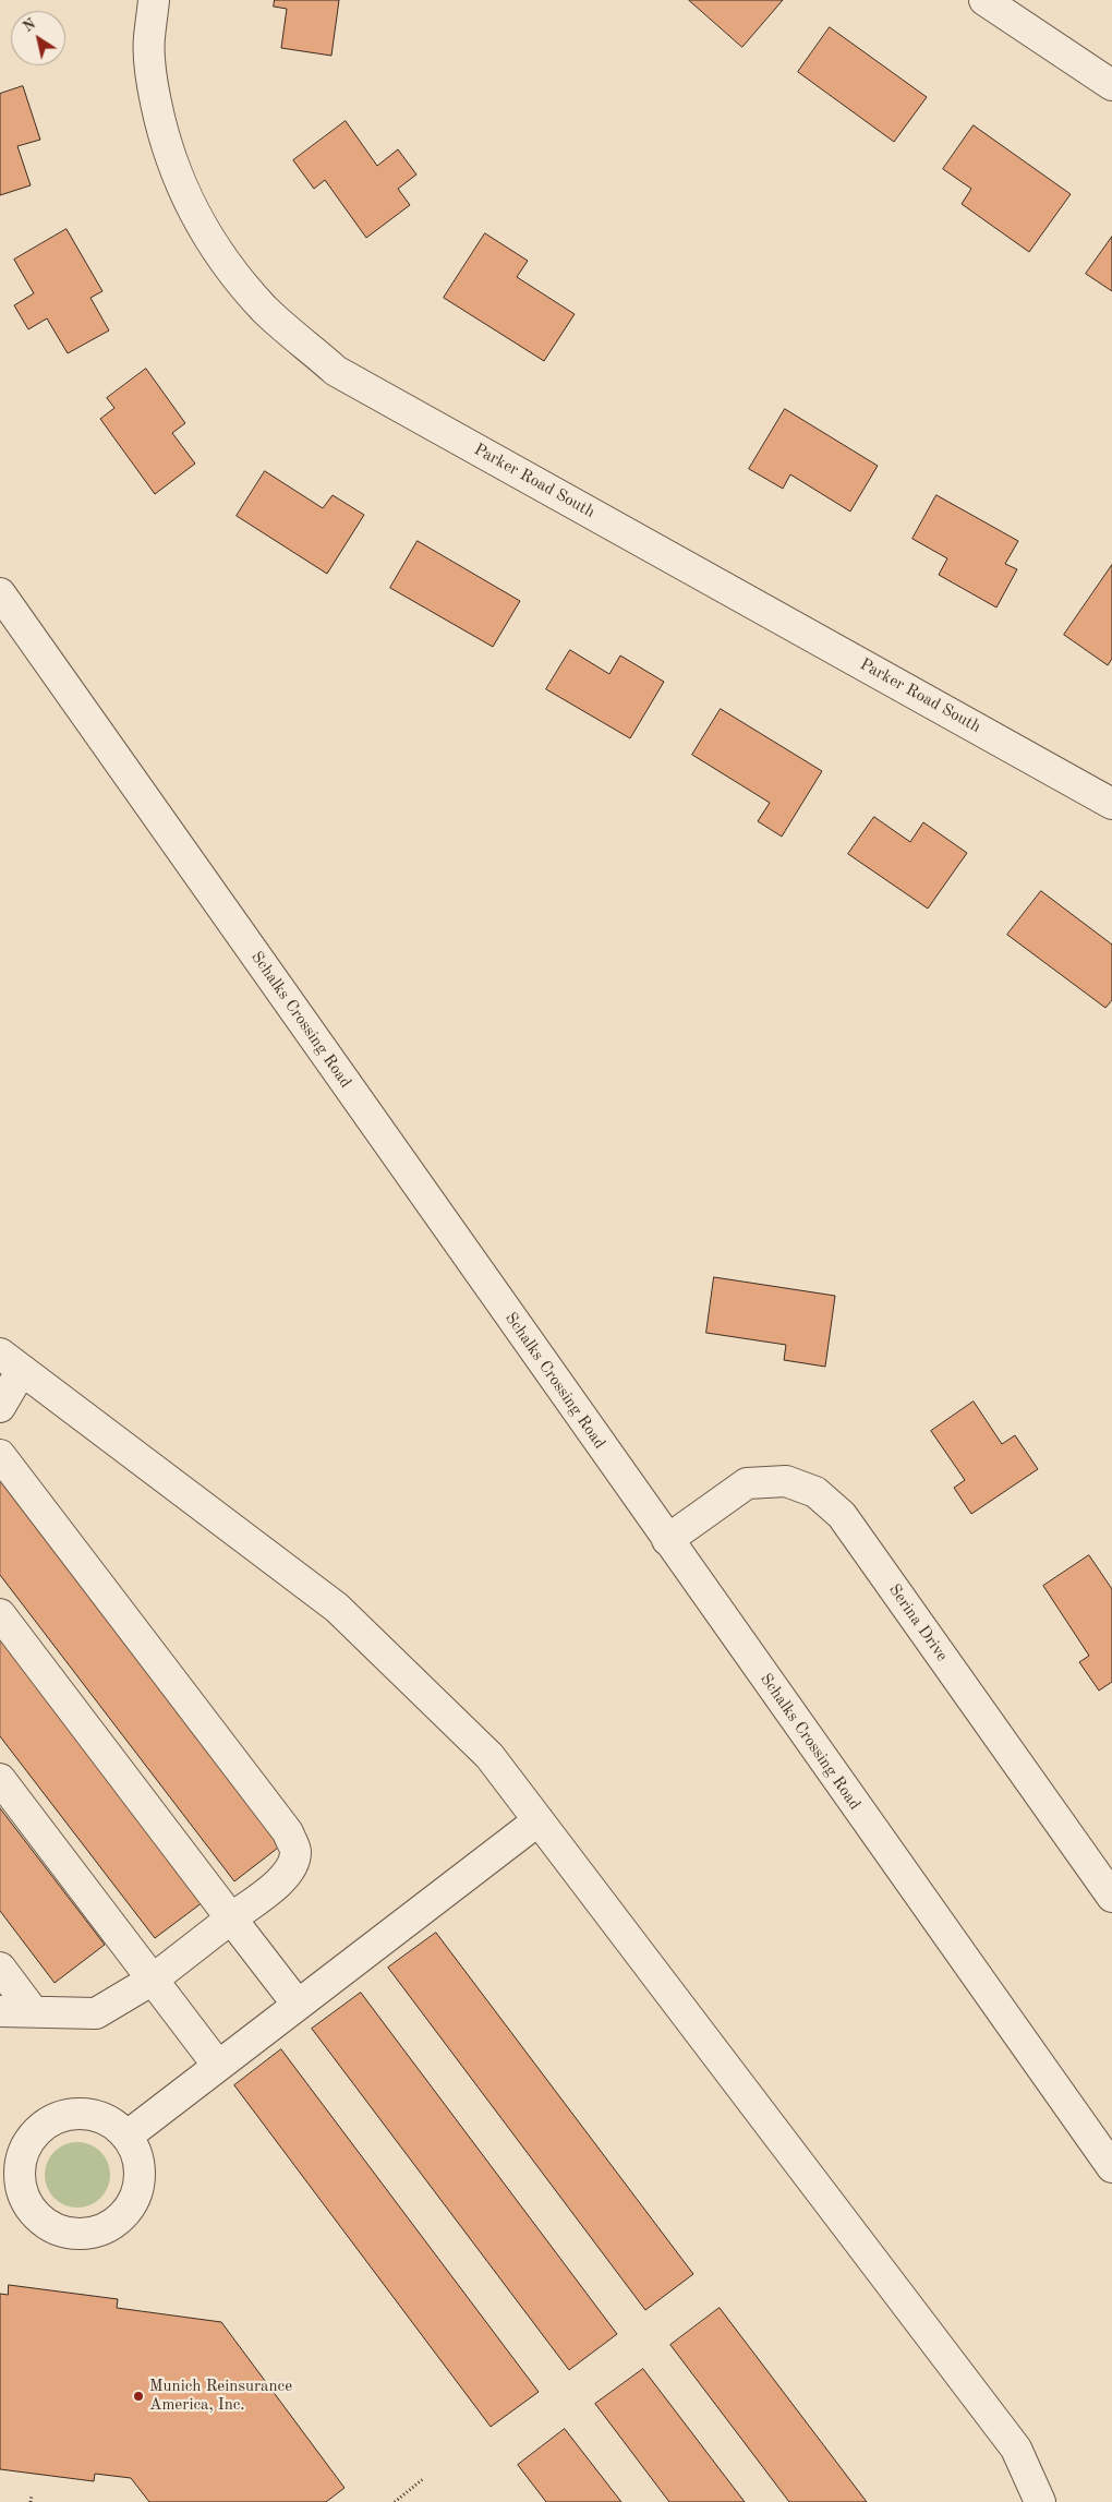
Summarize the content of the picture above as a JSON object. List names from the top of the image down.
{
  "streets": {
    "street": ["Parker Road South", "Schalks Crossing Road", "Serina Drive"]
  },
  "crossings": [
    ["Schalks Crossing Road", "Serina Drive"]
  ],
  "places": ["Munich Reinsurance America, Inc."],
  "north": "top left"
}
